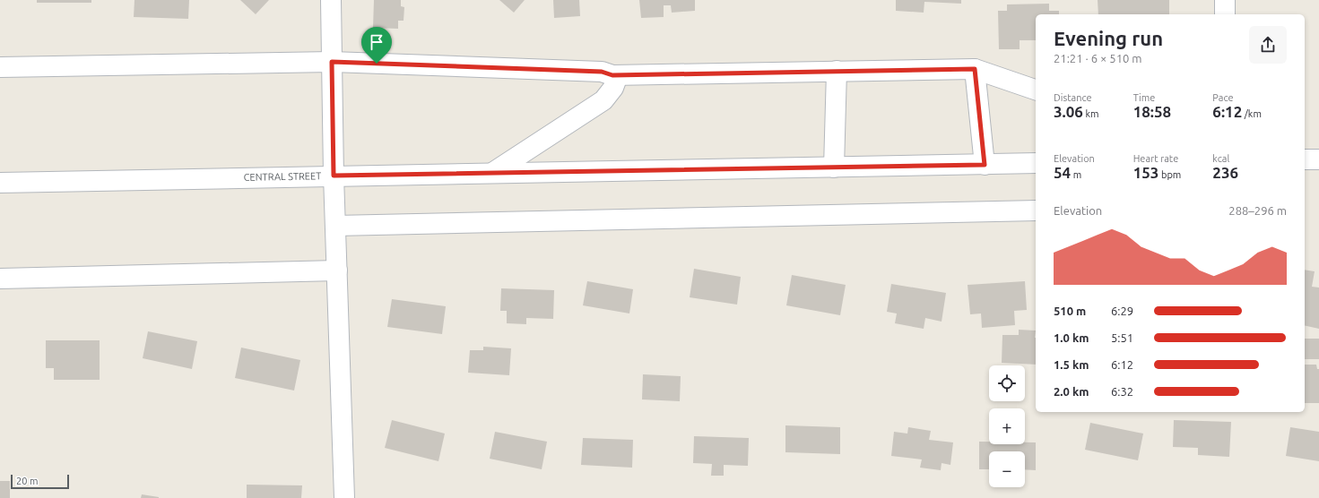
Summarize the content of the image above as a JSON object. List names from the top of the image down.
{
  "streets": {
    "street": ["CENTRAL STREET"]
  },
  "scale_bar": "20 m",
  "page": {
    "heading": ["Evening run", "21:21 · 6 × 510 m"],
    "stats": [
      ["Distance", "3.06 km"],
      ["Time", "18:58"],
      ["Pace", "6:12 /km"],
      ["Elevation", "54 m"],
      ["Heart rate", "153 bpm"],
      ["kcal", "236"]
    ],
    "chart": ["Elevation", "288–296 m"],
    "list": [
      {
        "name": "510 m",
        "note": "6:29"
      },
      {
        "name": "1.0 km",
        "note": "5:51"
      },
      {
        "name": "1.5 km",
        "note": "6:12"
      },
      {
        "name": "2.0 km",
        "note": "6:32"
      }
    ],
    "map_buttons": ["+", "−"],
    "scale": "20 m"
  }
}
